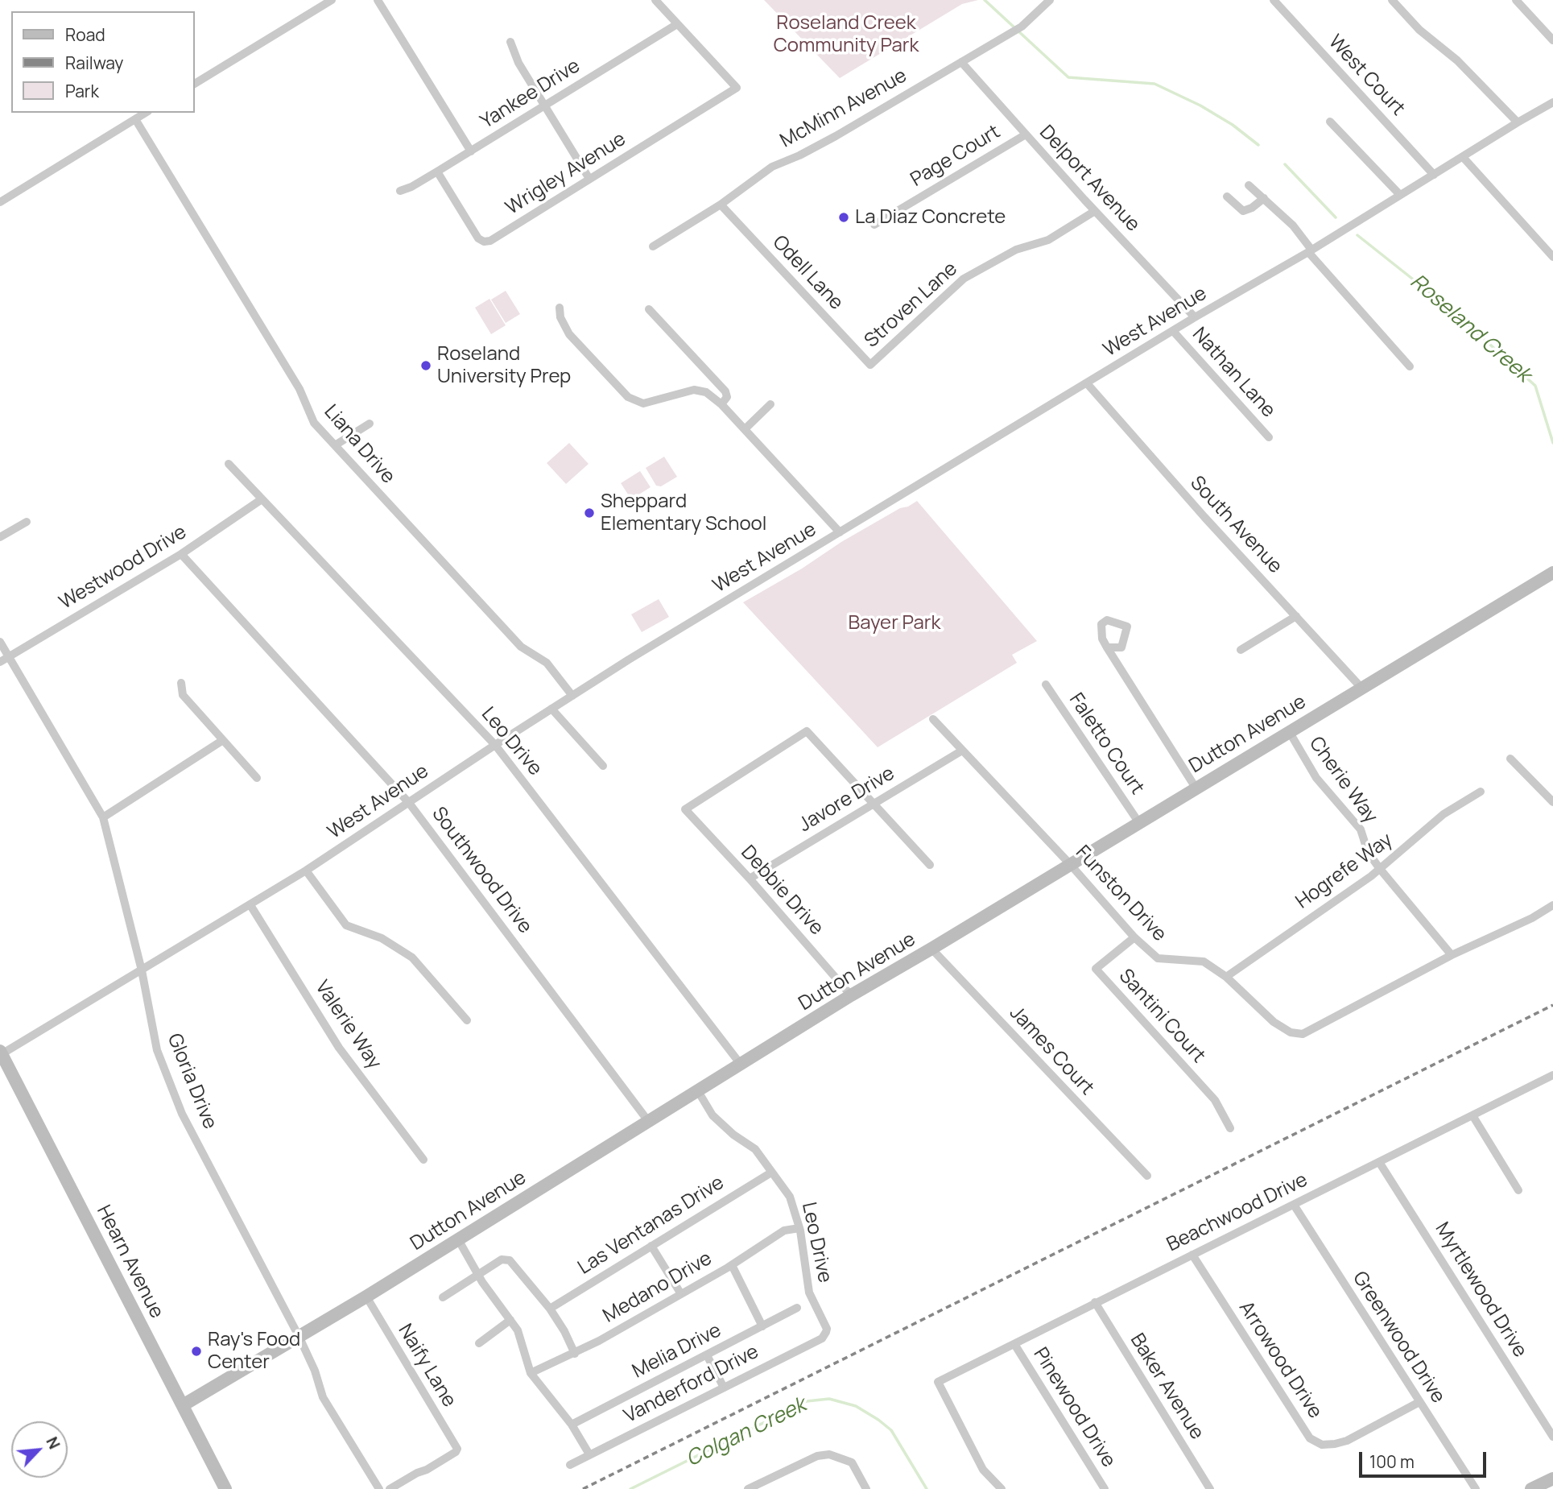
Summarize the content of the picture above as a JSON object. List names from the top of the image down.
{
  "streets": {
    "main road": ["Dutton Avenue", "Hearn Avenue"],
    "street": [
      "West Court",
      "Yankee Drive",
      "McMinn Avenue",
      "Page Court",
      "Wrigley Avenue",
      "Delport Avenue",
      "Odell Lane",
      "Stroven Lane",
      "West Avenue",
      "Nathan Lane",
      "Liana Drive",
      "South Avenue",
      "Westwood Drive",
      "Leo Drive",
      "Faletto Court",
      "Cherie Way",
      "Javore Drive",
      "Southwood Drive",
      "Hogrefe Way",
      "Debbie Drive",
      "Funston Drive",
      "Santini Court",
      "Valerie Way",
      "James Court",
      "Gloria Drive",
      "Beachwood Drive",
      "Las Ventanas Drive",
      "Medano Drive",
      "Myrtlewood Drive",
      "Greenwood Drive",
      "Melia Drive",
      "Arrowood Drive",
      "Naify Lane",
      "Vanderford Drive",
      "Baker Avenue",
      "Pinewood Drive"
    ]
  },
  "crossings": [
    ["West Court", "West Avenue"],
    ["Yankee Drive", "Wrigley Avenue"],
    ["McMinn Avenue", "Delport Avenue"],
    ["McMinn Avenue", "Odell Lane"],
    ["Page Court", "Delport Avenue"],
    ["Delport Avenue", "Stroven Lane"],
    ["Delport Avenue", "West Avenue"],
    ["Odell Lane", "Stroven Lane"],
    ["West Avenue", "Nathan Lane"],
    ["West Avenue", "Liana Drive"],
    ["West Avenue", "South Avenue"],
    ["West Avenue", "Leo Drive"],
    ["West Avenue", "Southwood Drive"],
    ["West Avenue", "Valerie Way"],
    ["West Avenue", "Gloria Drive"],
    ["West Avenue", "Hearn Avenue"],
    ["South Avenue", "Dutton Avenue"],
    ["Westwood Drive", "Leo Drive"],
    ["Westwood Drive", "Southwood Drive"],
    ["Westwood Drive", "Gloria Drive"],
    ["Dutton Avenue", "Leo Drive"],
    ["Dutton Avenue", "Faletto Court"],
    ["Dutton Avenue", "Cherie Way"],
    ["Dutton Avenue", "Southwood Drive"],
    ["Dutton Avenue", "Debbie Drive"],
    ["Dutton Avenue", "Funston Drive"],
    ["Dutton Avenue", "James Court"],
    ["Dutton Avenue", "Gloria Drive"],
    ["Dutton Avenue", "Hearn Avenue"],
    ["Dutton Avenue", "Naify Lane"],
    ["Leo Drive", "Las Ventanas Drive"],
    ["Leo Drive", "Medano Drive"],
    ["Leo Drive", "Vanderford Drive"],
    ["Cherie Way", "Hogrefe Way"],
    ["Cherie Way", "Funston Drive"],
    ["Javore Drive", "Debbie Drive"],
    ["Javore Drive", "Funston Drive"],
    ["Hogrefe Way", "Funston Drive"],
    ["Funston Drive", "Santini Court"],
    ["Beachwood Drive", "Myrtlewood Drive"],
    ["Beachwood Drive", "Greenwood Drive"],
    ["Beachwood Drive", "Arrowood Drive"],
    ["Beachwood Drive", "Baker Avenue"],
    ["Beachwood Drive", "Pinewood Drive"],
    ["Greenwood Drive", "Arrowood Drive"]
  ],
  "water": ["Roseland Creek", "Colgan Creek"],
  "parks": ["Roseland Creek Community Park", "Bayer Park"],
  "places": [
    "La Diaz Concrete",
    "Roseland University Prep",
    "Sheppard Elementary School",
    "Ray's Food Center"
  ],
  "legend": ["Road", "Railway", "Park"],
  "scale_bar": "100 m",
  "north": "top right"
}
